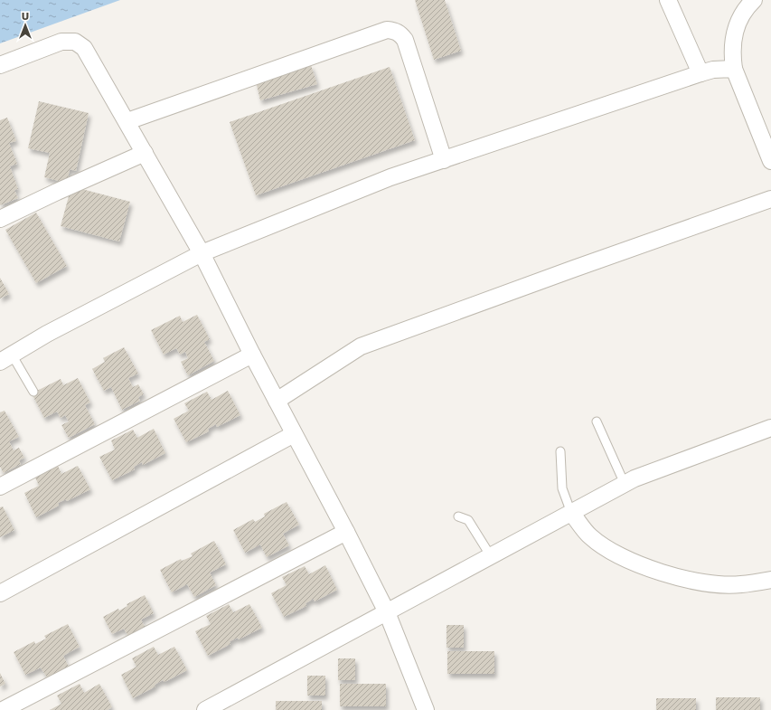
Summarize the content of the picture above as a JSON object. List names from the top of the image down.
{
  "north": "top"
}
